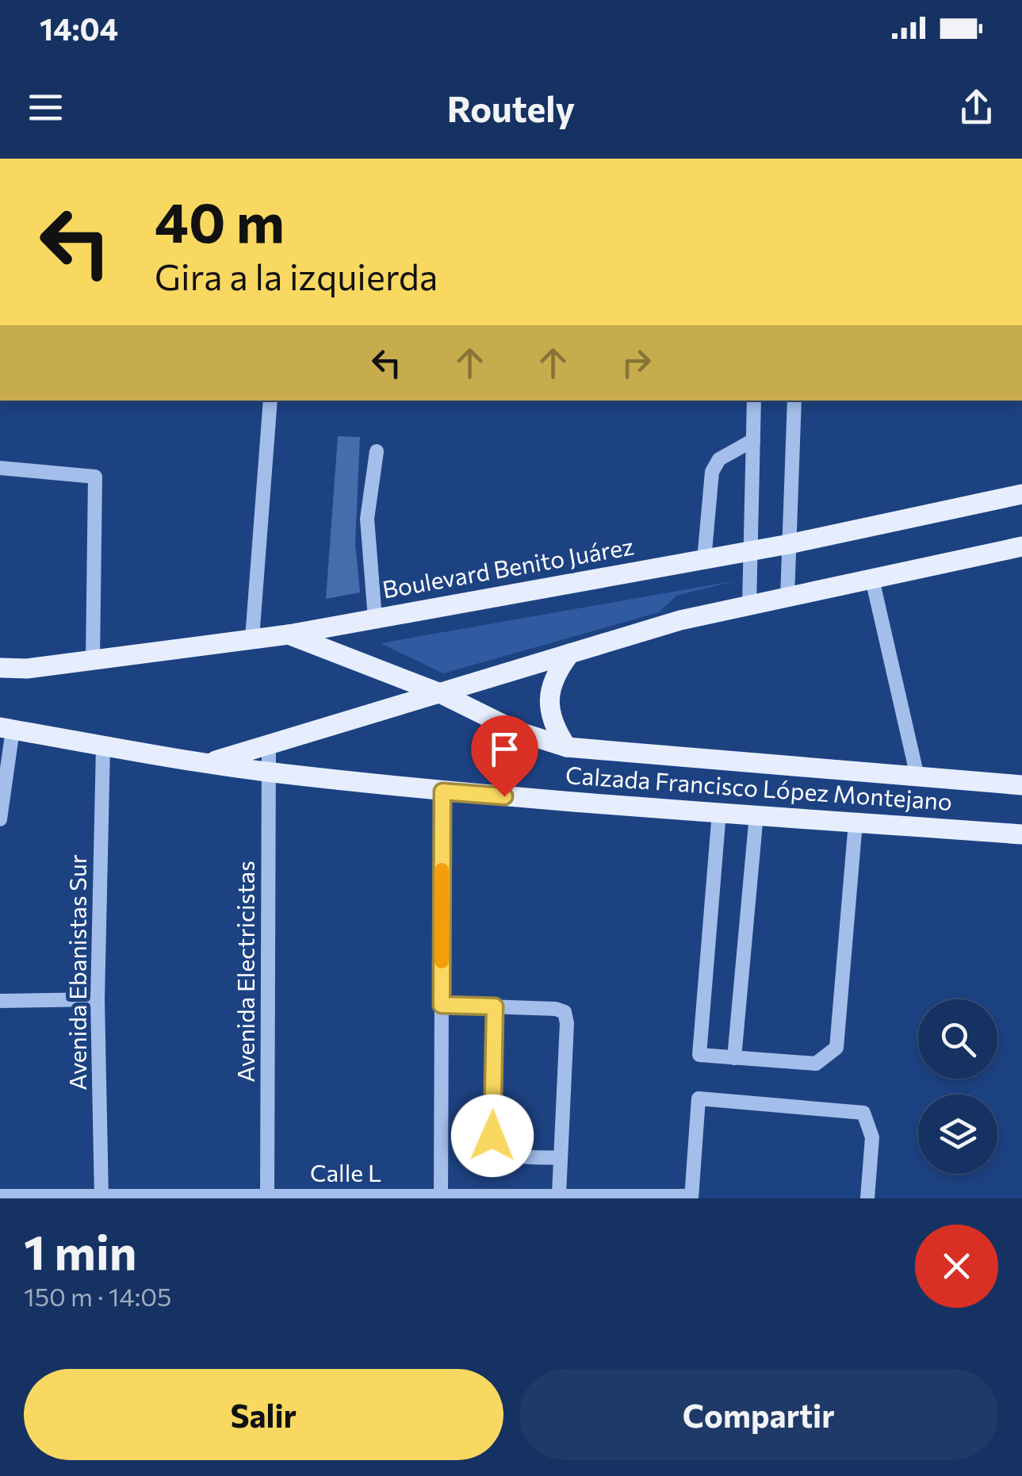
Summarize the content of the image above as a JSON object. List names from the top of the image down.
{
  "streets": {
    "main road": ["Boulevard Benito Juárez", "Calzada Francisco López Montejano"],
    "street": ["Avenida Electricistas", "Avenida Ebanistas Sur", "Calle L"]
  },
  "crossings": [
    ["Boulevard Benito Juárez", "Calzada Francisco López Montejano"],
    ["Calzada Francisco López Montejano", "Avenida Electricistas"],
    ["Calzada Francisco López Montejano", "Avenida Ebanistas Sur"],
    ["Avenida Electricistas", "Calle L"],
    ["Avenida Ebanistas Sur", "Calle L"]
  ],
  "page": {
    "status": "14:04",
    "header": "Routely",
    "turn": ["40 m", "Gira a la izquierda"],
    "heading": ["1 min", "150 m · 14:05"],
    "buttons": ["Salir", "Compartir"]
  }
}
